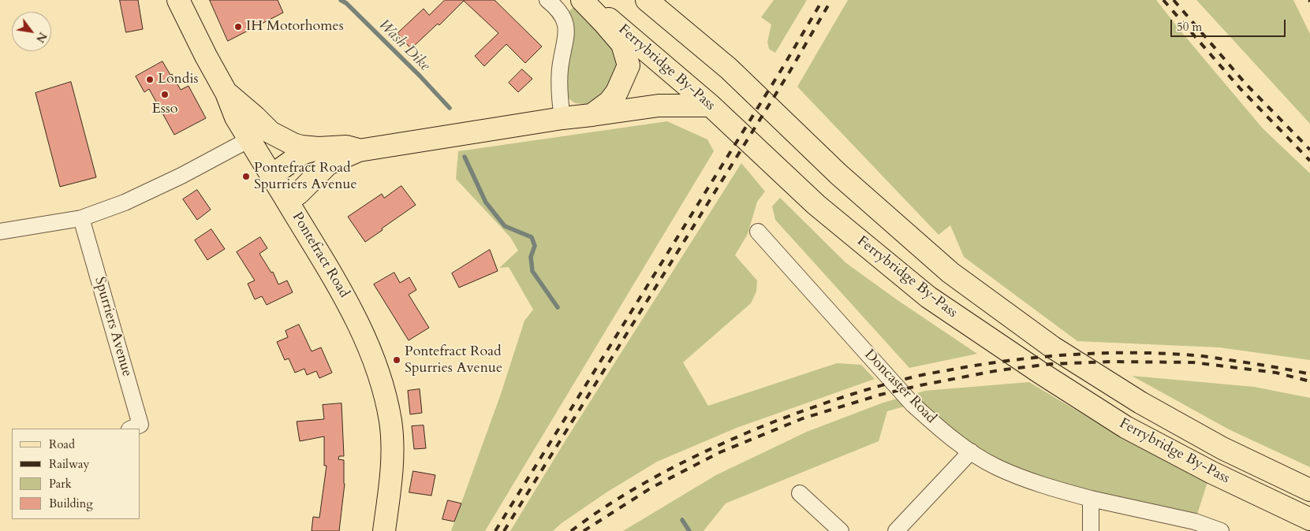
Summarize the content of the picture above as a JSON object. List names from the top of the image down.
{
  "streets": {
    "main road": ["Ferrybridge By-Pass", "Pontefract Road"],
    "street": ["Spurriers Avenue", "Doncaster Road"]
  },
  "water": ["Wash Dike"],
  "places": [
    "IH Motorhomes",
    "Londis",
    "Esso",
    "Pontefract Road Spurriers Avenue",
    "Pontefract Road Spurries Avenue"
  ],
  "legend": [
    "Road",
    "Railway",
    "Park",
    "Building"
  ],
  "scale_bar": "50 m",
  "north": "bottom right"
}
